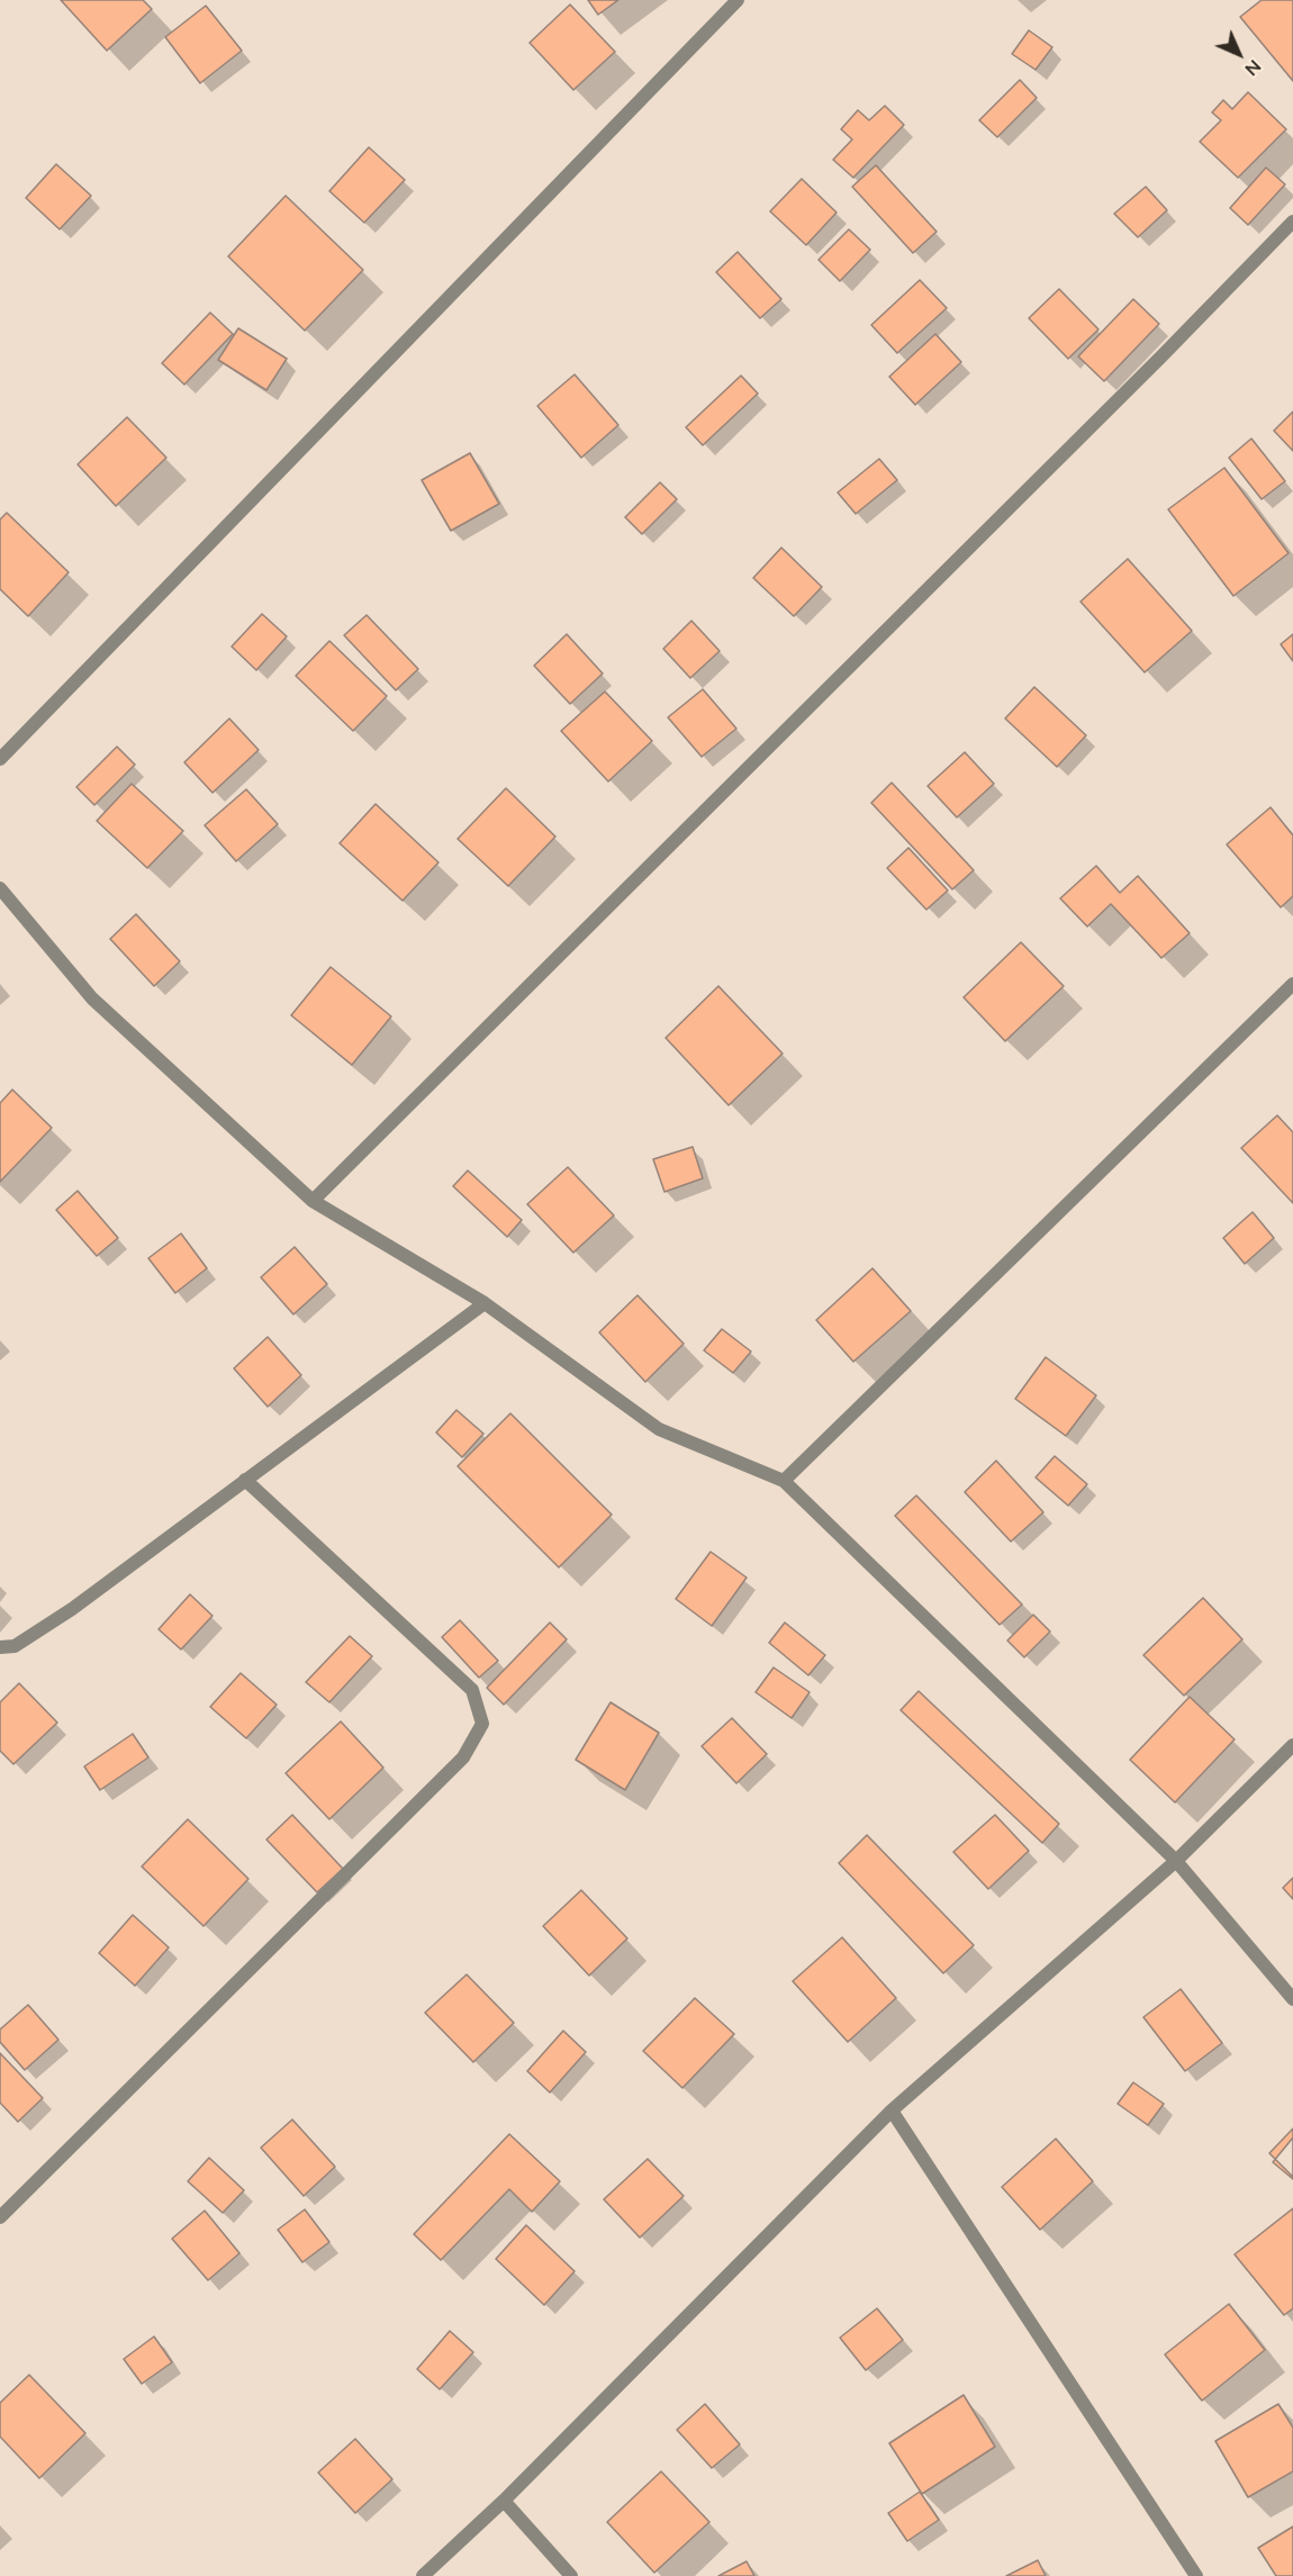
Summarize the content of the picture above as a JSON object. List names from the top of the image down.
{
  "north": "bottom right"
}
